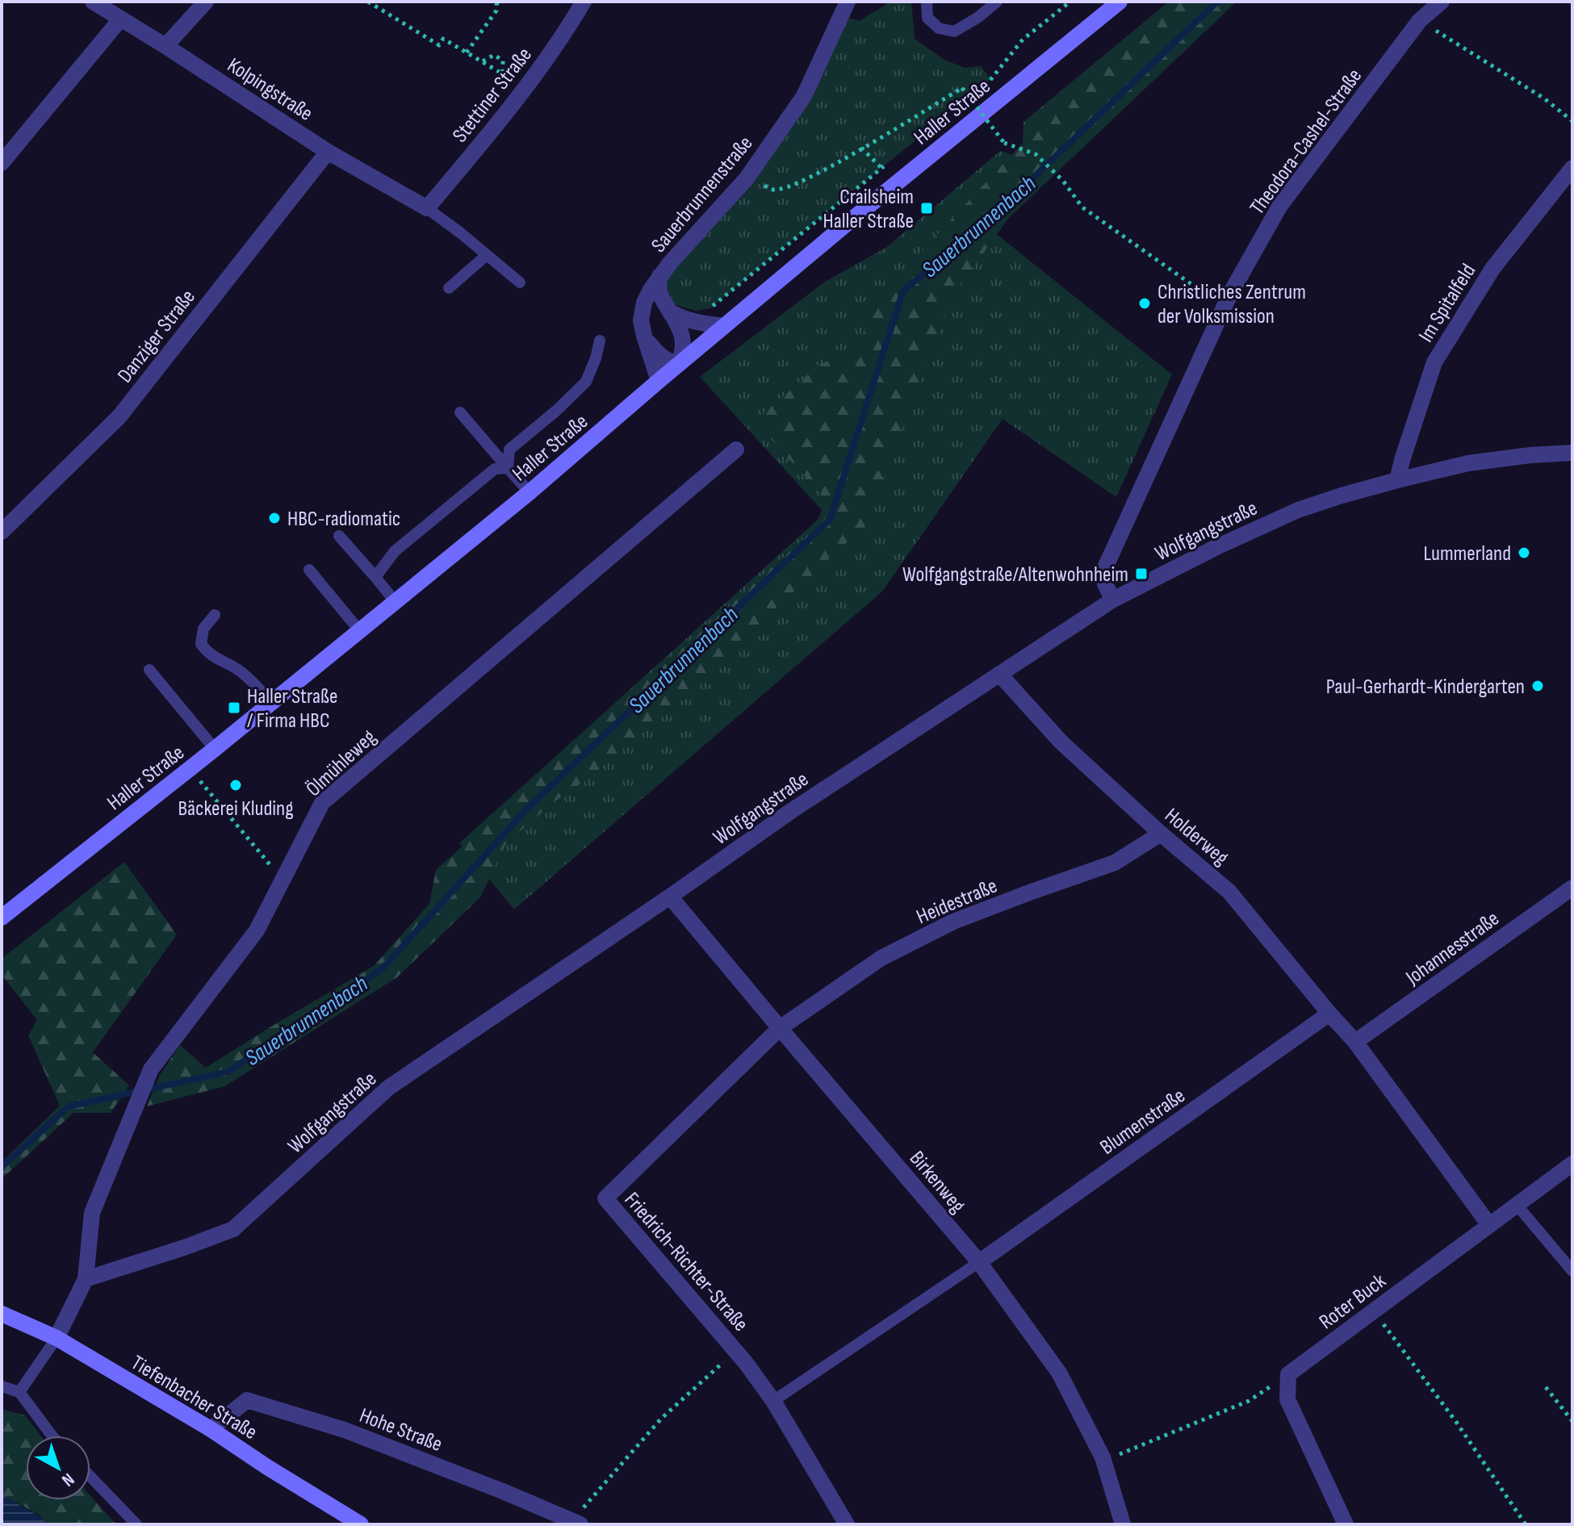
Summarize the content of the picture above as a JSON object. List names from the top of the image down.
{
  "streets": {
    "main road": ["Haller Straße", "Tiefenbacher Straße"],
    "street": [
      "Kolpingstraße",
      "Stettiner Straße",
      "Theodora-Cashel-Straße",
      "Sauerbrunnenstraße",
      "Im Spitalfeld",
      "Danziger Straße",
      "Wolfgangstraße",
      "Ölmühleweg",
      "Holderweg",
      "Heidestraße",
      "Johannesstraße",
      "Blumenstraße",
      "Birkenweg",
      "Friedrich-Richter-Straße",
      "Roter Buck",
      "Hohe Straße"
    ]
  },
  "crossings": [
    ["Kolpingstraße", "Stettiner Straße"],
    ["Kolpingstraße", "Danziger Straße"],
    ["Haller Straße", "Sauerbrunnenstraße"],
    ["Theodora-Cashel-Straße", "Wolfgangstraße"],
    ["Im Spitalfeld", "Wolfgangstraße"],
    ["Wolfgangstraße", "Ölmühleweg"],
    ["Wolfgangstraße", "Holderweg"],
    ["Wolfgangstraße", "Birkenweg"],
    ["Holderweg", "Heidestraße"],
    ["Holderweg", "Johannesstraße"],
    ["Holderweg", "Blumenstraße"],
    ["Holderweg", "Roter Buck"],
    ["Heidestraße", "Birkenweg"],
    ["Heidestraße", "Friedrich-Richter-Straße"],
    ["Blumenstraße", "Birkenweg"],
    ["Birkenweg", "Friedrich-Richter-Straße"],
    ["Tiefenbacher Straße", "Hohe Straße"]
  ],
  "water": ["Sauerbrunnenbach"],
  "places": {
    "transit": ["Crailsheim Haller Straße", "Wolfgangstraße/Altenwohnheim", "Haller Straße / Firma HBC"],
    "other": [
      "Christliches Zentrum der Volksmission",
      "HBC-radiomatic",
      "Lummerland",
      "Paul-Gerhardt-Kindergarten",
      "Bäckerei Kluding"
    ]
  },
  "north": "bottom right"
}
